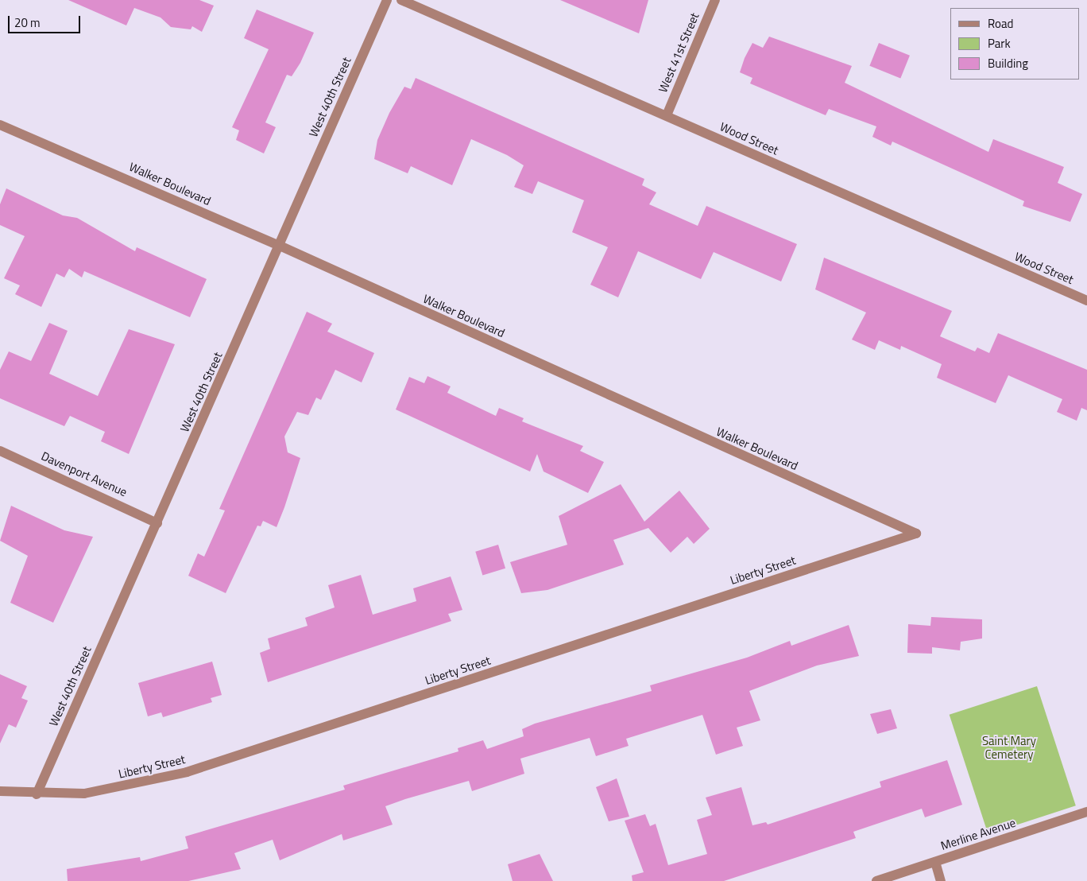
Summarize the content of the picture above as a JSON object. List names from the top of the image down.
{
  "streets": {
    "street": [
      "West 41st Street",
      "West 40th Street",
      "Wood Street",
      "Walker Boulevard",
      "Davenport Avenue",
      "Liberty Street",
      "Merline Avenue"
    ]
  },
  "crossings": [
    ["West 41st Street", "Wood Street"],
    ["West 40th Street", "Walker Boulevard"],
    ["West 40th Street", "Davenport Avenue"],
    ["West 40th Street", "Liberty Street"],
    ["Walker Boulevard", "Liberty Street"]
  ],
  "parks": ["Saint Mary Cemetery"],
  "legend": ["Road", "Park", "Building"],
  "scale_bar": "20 m"
}
